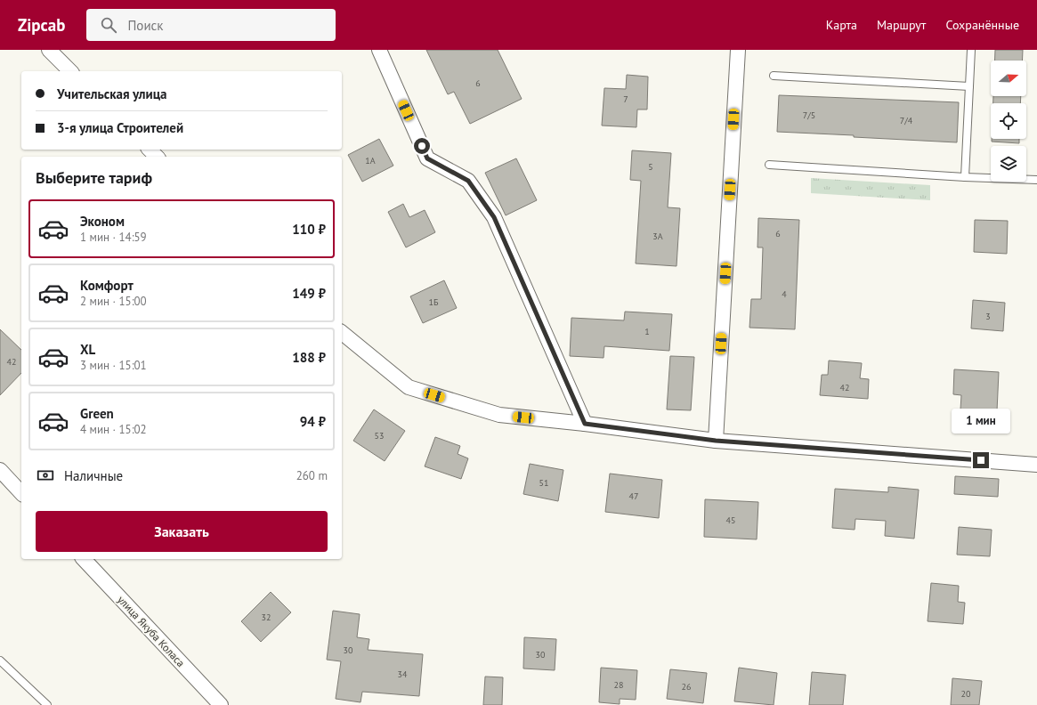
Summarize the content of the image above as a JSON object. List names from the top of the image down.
{
  "streets": {
    "street": ["улица Якуба Коласа"]
  },
  "house_numbers": [
    "6",
    "7",
    "7/5",
    "7/4",
    "1А",
    "5",
    "6",
    "3А",
    "4",
    "1Б",
    "3",
    "1",
    "42",
    "42",
    "53",
    "51",
    "47",
    "45",
    "32",
    "30",
    "30",
    "34",
    "28",
    "26",
    "20"
  ],
  "north": "right",
  "page": {
    "header": "Zipcab",
    "search": "Поиск",
    "nav": ["Карта", "Маршрут", "Сохранённые"],
    "banner": ["Учительская улица", "3-я улица Строителей"],
    "heading": "Выберите тариф",
    "list": [
      {
        "name": "Эконом",
        "note": "1 мин · 14:59",
        "value": "110 ₽"
      },
      {
        "name": "Комфорт",
        "note": "2 мин · 15:00",
        "value": "149 ₽"
      },
      {
        "name": "XL",
        "note": "3 мин · 15:01",
        "value": "188 ₽"
      },
      {
        "name": "Green",
        "note": "4 мин · 15:02",
        "value": "94 ₽"
      }
    ],
    "bubble": "1 мин",
    "pay": ["Наличные", "260 m"],
    "buttons": "Заказать"
  }
}
